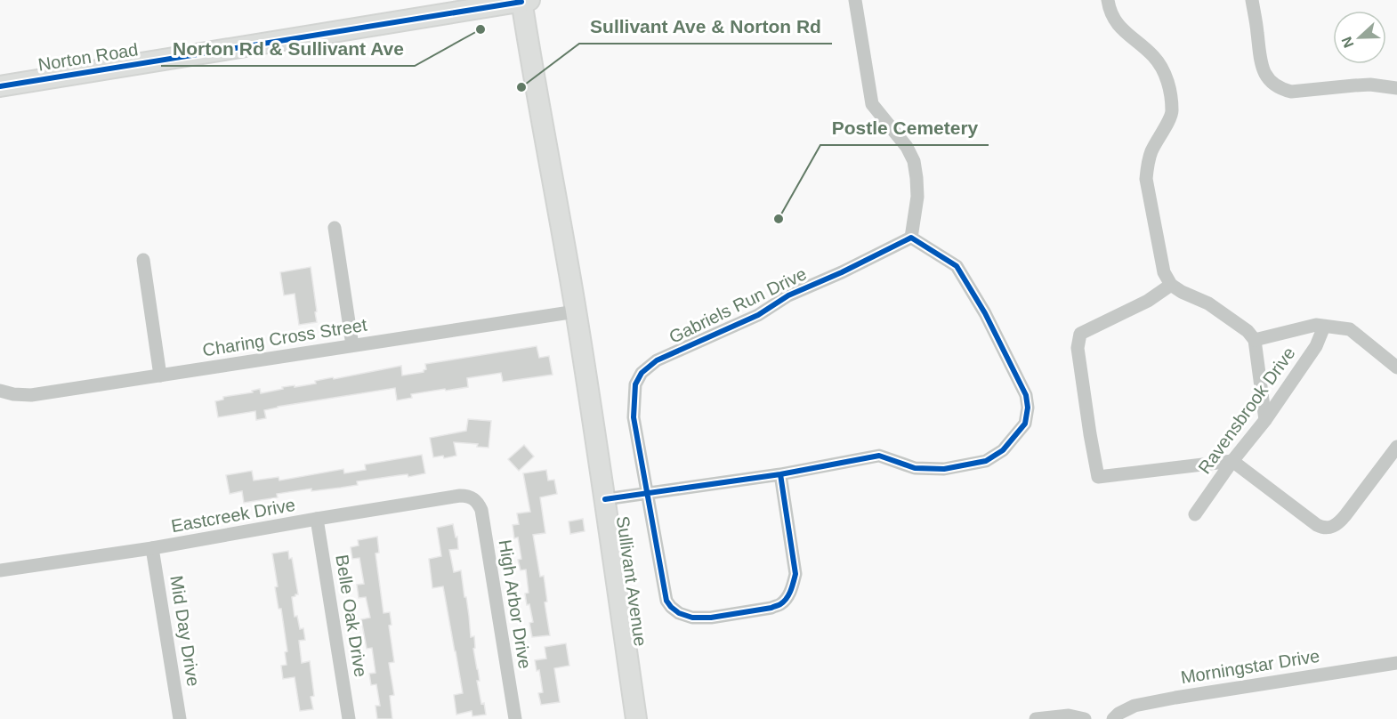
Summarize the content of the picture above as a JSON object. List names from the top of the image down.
{
  "streets": {
    "street": [
      "Norton Road",
      "Gabriels Run Drive",
      "Charing Cross Street",
      "Ravensbrook Drive",
      "Eastcreek Drive",
      "Sullivant Avenue",
      "High Arbor Drive",
      "Belle Oak Drive",
      "Mid Day Drive",
      "Morningstar Drive"
    ]
  },
  "crossings": [
    ["Norton Road", "Sullivant Avenue"],
    ["Charing Cross Street", "Sullivant Avenue"],
    ["Eastcreek Drive", "High Arbor Drive"],
    ["Eastcreek Drive", "Belle Oak Drive"],
    ["Eastcreek Drive", "Mid Day Drive"]
  ],
  "places": ["Norton Rd & Sullivant Ave", "Sullivant Ave & Norton Rd", "Postle Cemetery"],
  "north": "left"
}
